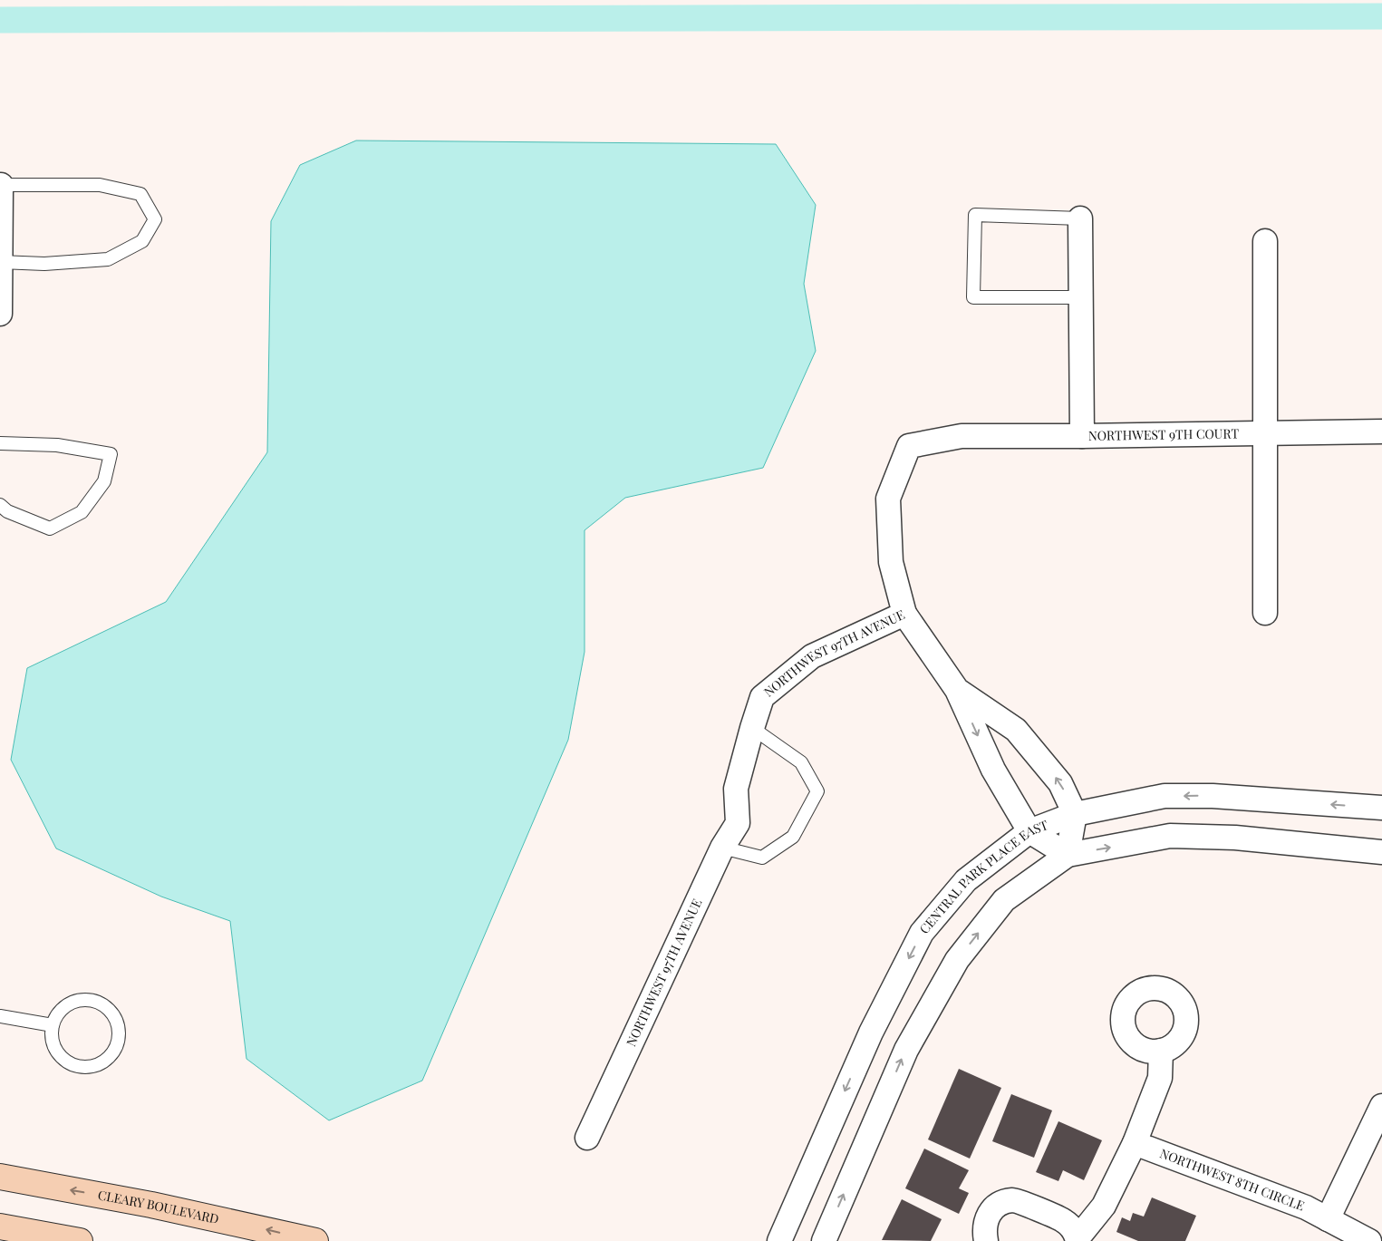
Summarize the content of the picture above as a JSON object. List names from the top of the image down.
{
  "streets": {
    "street": [
      "NORTHWEST 9TH COURT",
      "NORTHWEST 97TH AVENUE",
      "CENTRAL PARK PLACE EAST",
      "NORTHWEST 8TH CIRCLE",
      "CLEARY BOULEVARD"
    ]
  },
  "crossings": [
    ["NORTHWEST 9TH COURT", "NORTHWEST 97TH AVENUE"]
  ],
  "one_way": ["CLEARY BOULEVARD"]
}
